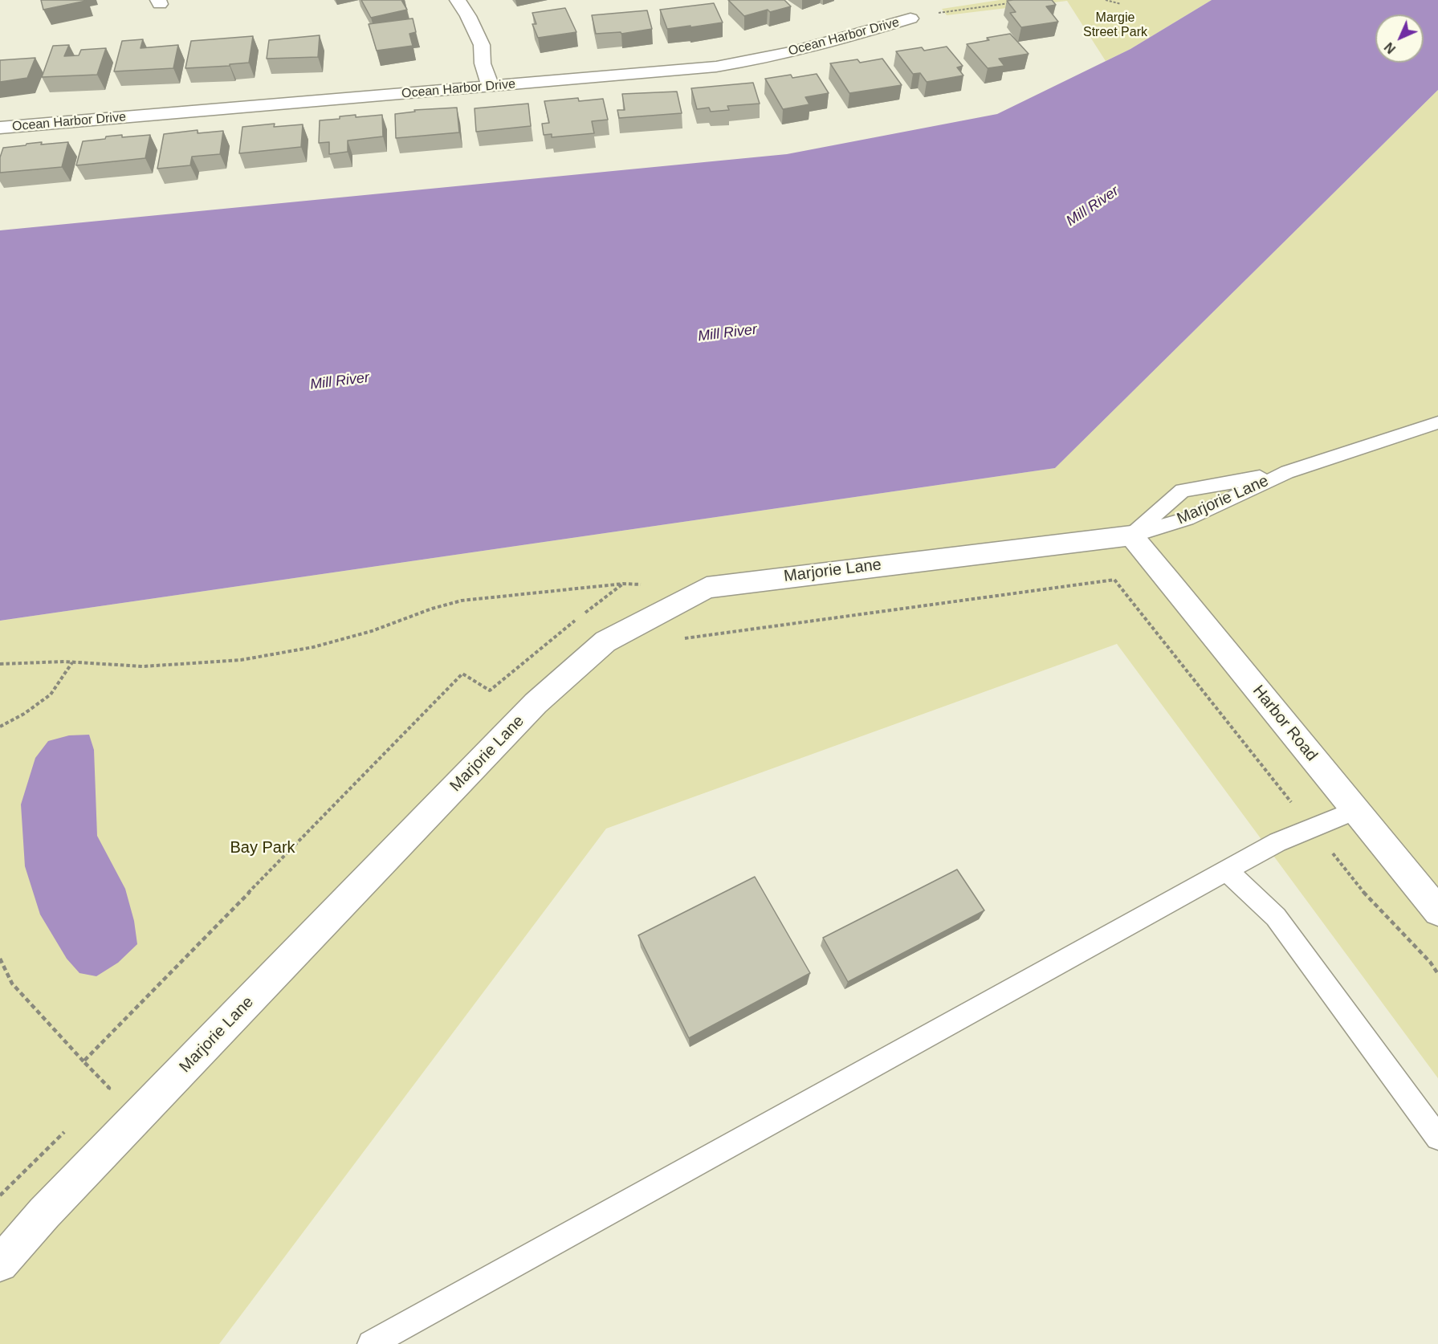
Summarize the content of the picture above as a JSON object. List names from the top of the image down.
{
  "streets": {
    "street": ["Ocean Harbor Drive", "Marjorie Lane", "Harbor Road"]
  },
  "crossings": [
    ["Marjorie Lane", "Harbor Road"]
  ],
  "water": ["Mill River"],
  "parks": ["Margie Street Park", "Bay Park"],
  "north": "bottom left"
}
